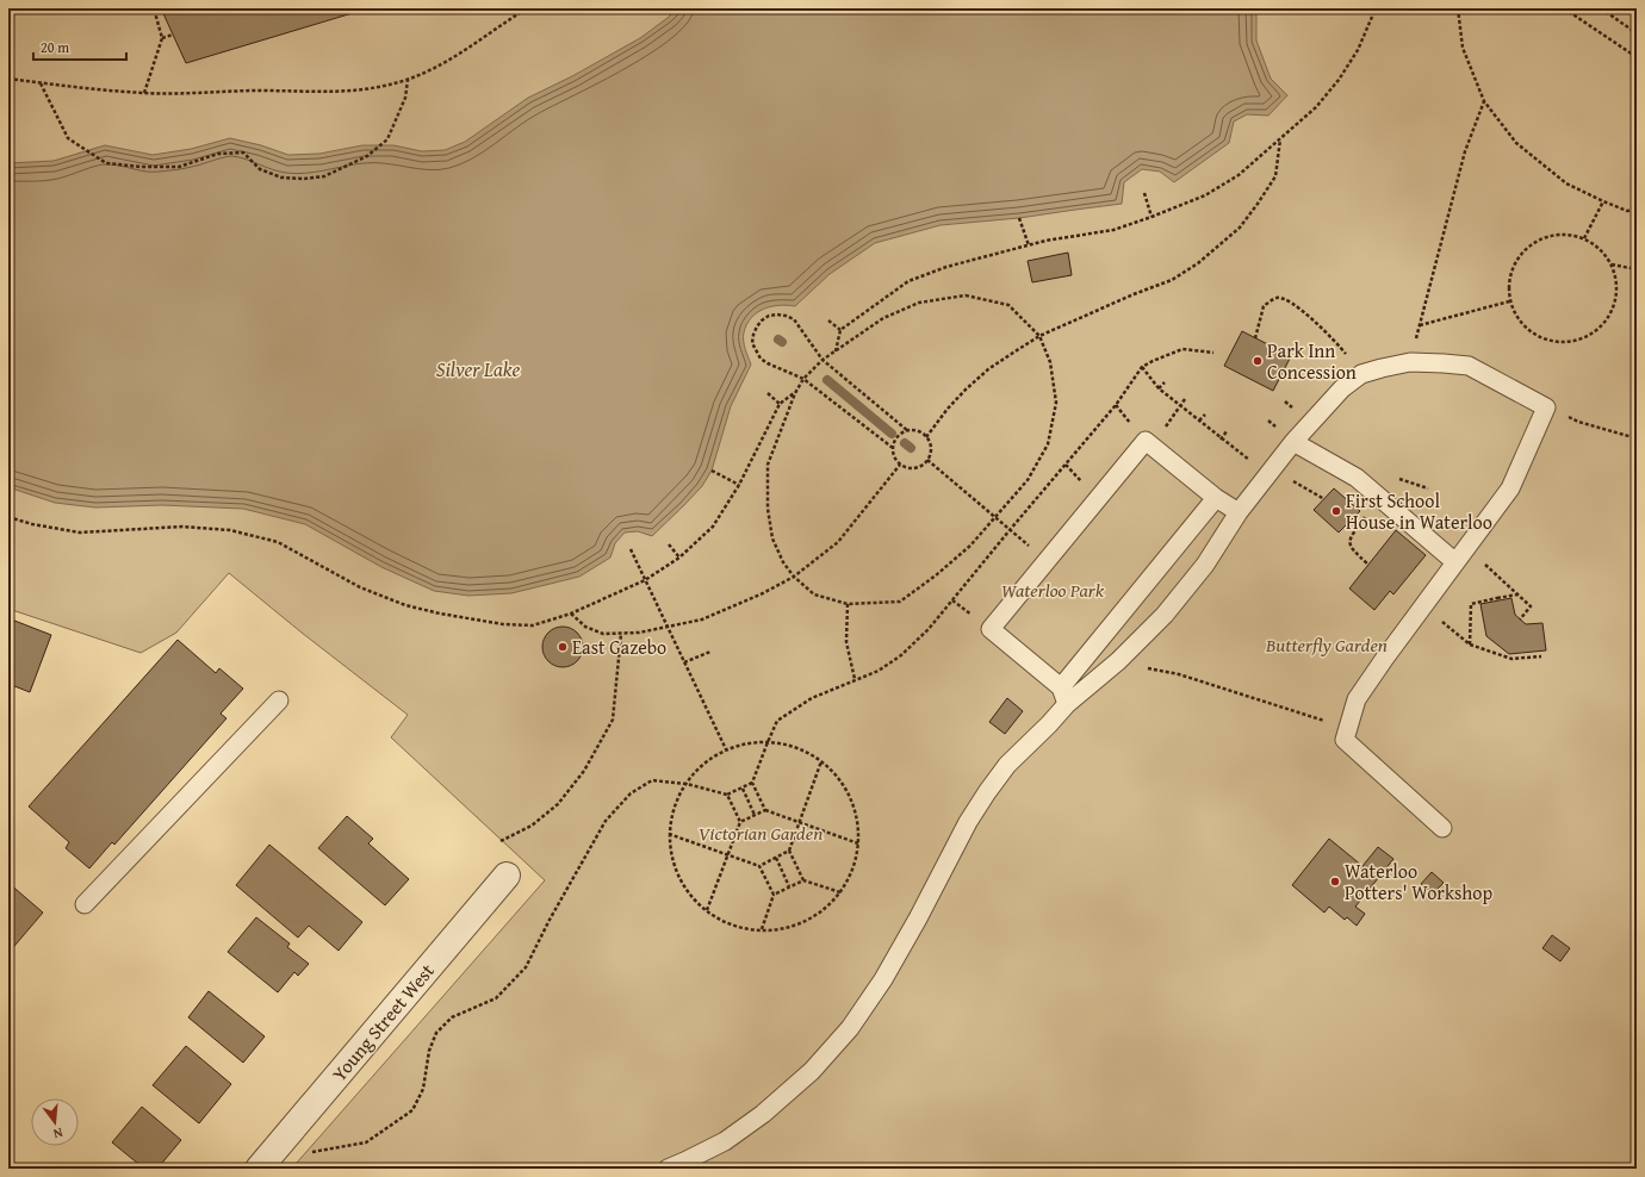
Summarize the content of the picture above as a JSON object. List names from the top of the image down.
{
  "streets": {
    "street": ["Young Street West"]
  },
  "water": ["Silver Lake"],
  "parks": ["Waterloo Park", "Butterfly Garden", "Victorian Garden"],
  "places": [
    "Park Inn Concession",
    "First School House in Waterloo",
    "East Gazebo",
    "Waterloo Potters' Workshop"
  ],
  "scale_bar": "20 m",
  "north": "bottom"
}
